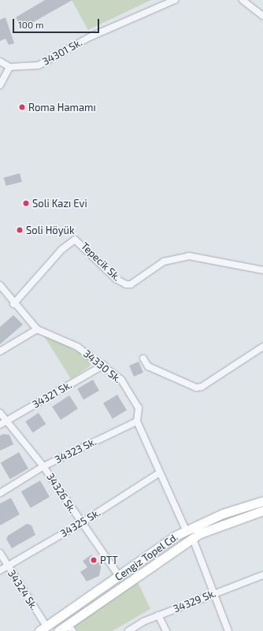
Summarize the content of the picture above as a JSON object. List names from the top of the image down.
{
  "streets": {
    "street": [
      "34301 Sk.",
      "Tepecik Sk.",
      "34330 Sk.",
      "34321 Sk.",
      "34323 Sk.",
      "34326 Sk.",
      "34325 Sk.",
      "Cengiz Topel Cd.",
      "34324 Sk.",
      "34329 Sk."
    ]
  },
  "crossings": [
    ["Tepecik Sk.", "34330 Sk."],
    ["34330 Sk.", "34321 Sk."],
    ["34330 Sk.", "34323 Sk."],
    ["34330 Sk.", "34325 Sk."],
    ["34330 Sk.", "Cengiz Topel Cd."],
    ["34321 Sk.", "34326 Sk."],
    ["34323 Sk.", "34326 Sk."],
    ["34326 Sk.", "34325 Sk."],
    ["34326 Sk.", "Cengiz Topel Cd."],
    ["34325 Sk.", "34324 Sk."],
    ["Cengiz Topel Cd.", "34324 Sk."]
  ],
  "places": [
    "Roma Hamamı",
    "Soli Kazı Evi",
    "Soli Höyük",
    "PTT"
  ],
  "scale_bar": "100 m"
}
